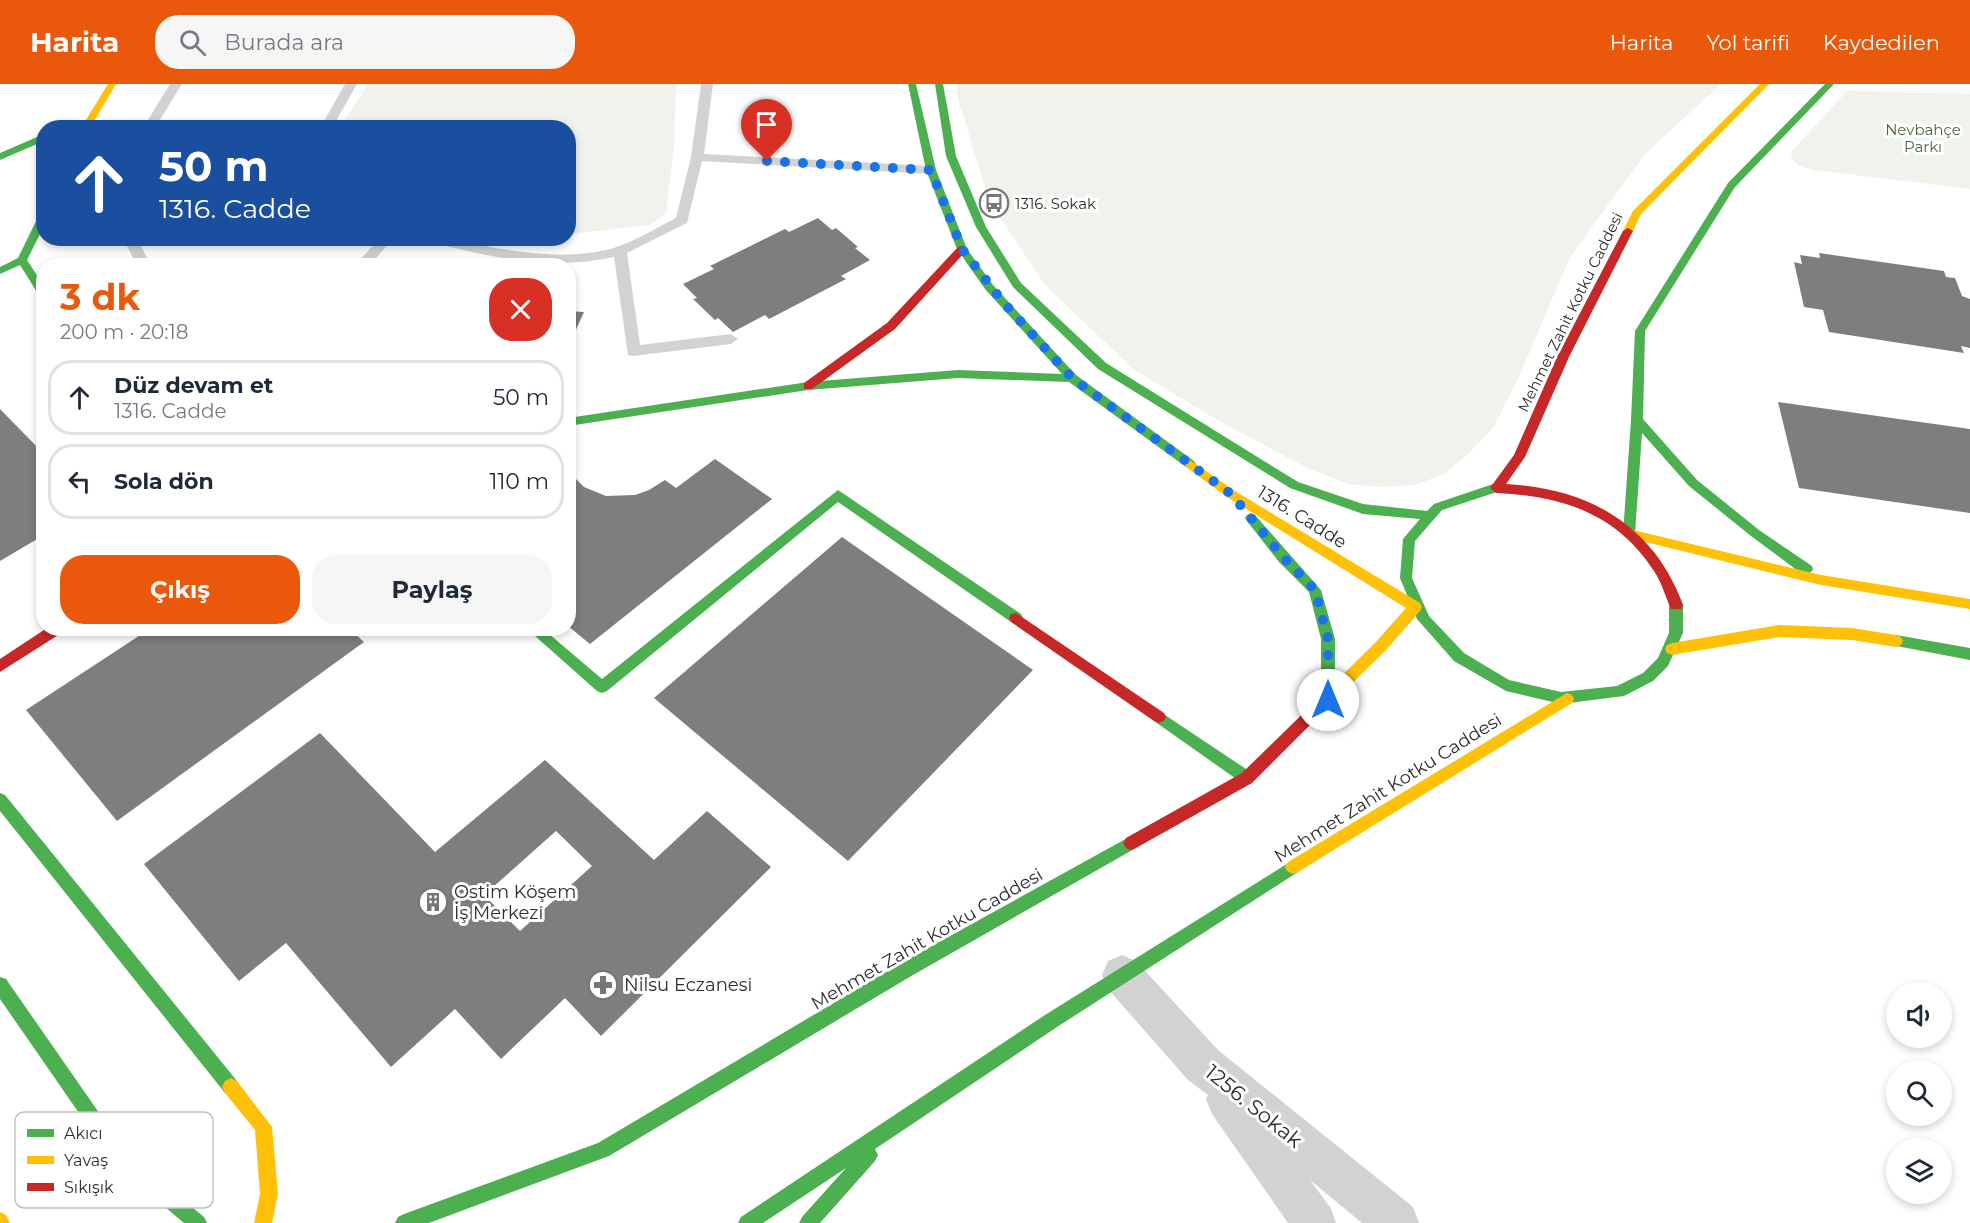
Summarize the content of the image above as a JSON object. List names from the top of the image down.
{
  "streets": {
    "main road": ["Mehmet Zahit Kotku Caddesi", "1316. Cadde"],
    "street": ["1256. Sokak"]
  },
  "crossings": [
    ["Mehmet Zahit Kotku Caddesi", "1316. Cadde"],
    ["Mehmet Zahit Kotku Caddesi", "1256. Sokak"]
  ],
  "parks": ["Nevbahçe Parkı"],
  "places": {
    "bus stop": ["1316. Sokak"],
    "building": ["Ostim Köşem İş Merkezi"],
    "pharmacy": ["Nilsu Eczanesi"]
  },
  "legend": ["Akıcı", "Yavaş", "Sıkışık"],
  "page": {
    "header": "Harita",
    "search": "Burada ara",
    "nav": ["Harita", "Yol tarifi", "Kaydedilen"],
    "turn": ["50 m", "1316. Cadde"],
    "heading": ["3 dk", "200 m · 20:18"],
    "list": [
      {
        "name": "Düz devam et",
        "note": "1316. Cadde",
        "value": "50 m"
      },
      {
        "name": "Sola dön",
        "value": "110 m"
      }
    ],
    "buttons": ["Çıkış", "Paylaş"]
  }
}
